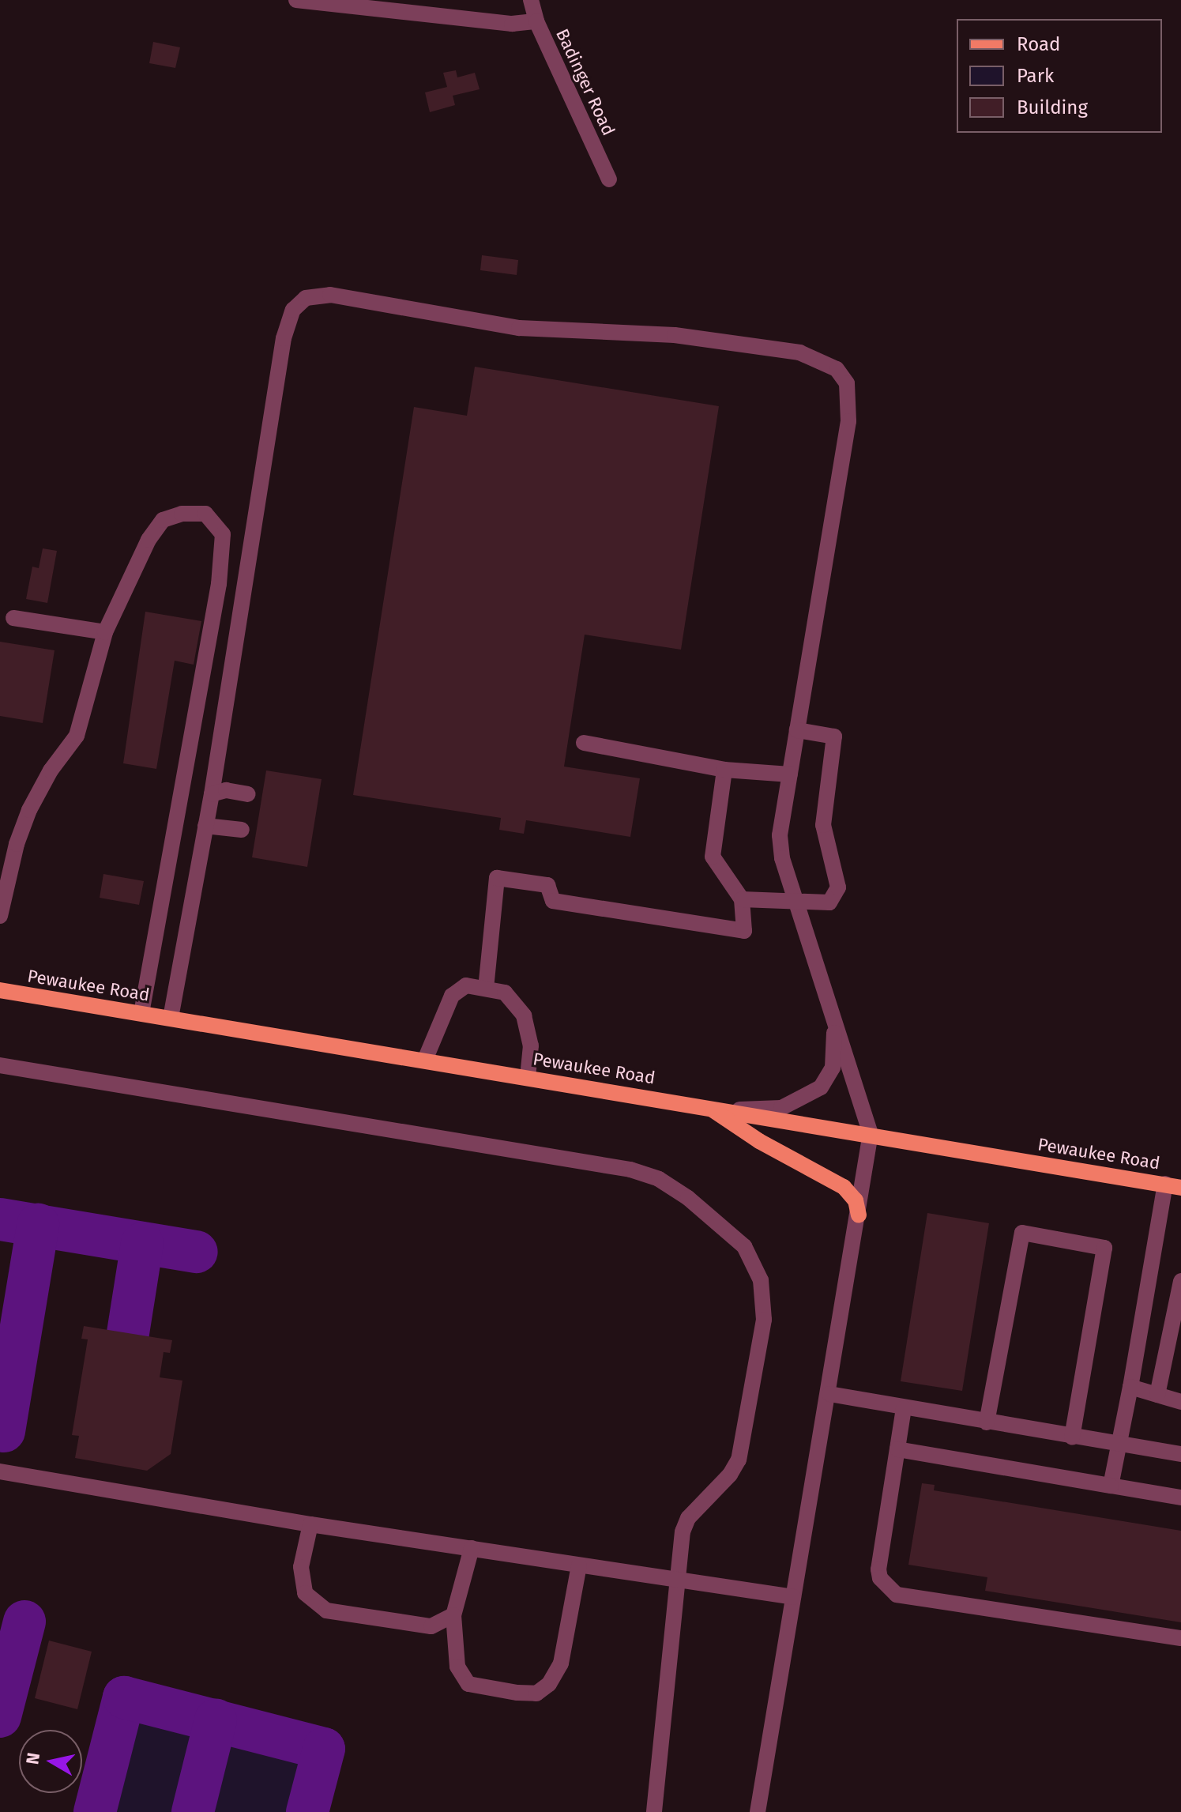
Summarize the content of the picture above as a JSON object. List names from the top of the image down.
{
  "streets": {
    "main road": ["Pewaukee Road"],
    "street": ["Badinger Road"]
  },
  "legend": ["Road", "Park", "Building"],
  "north": "left"
}
